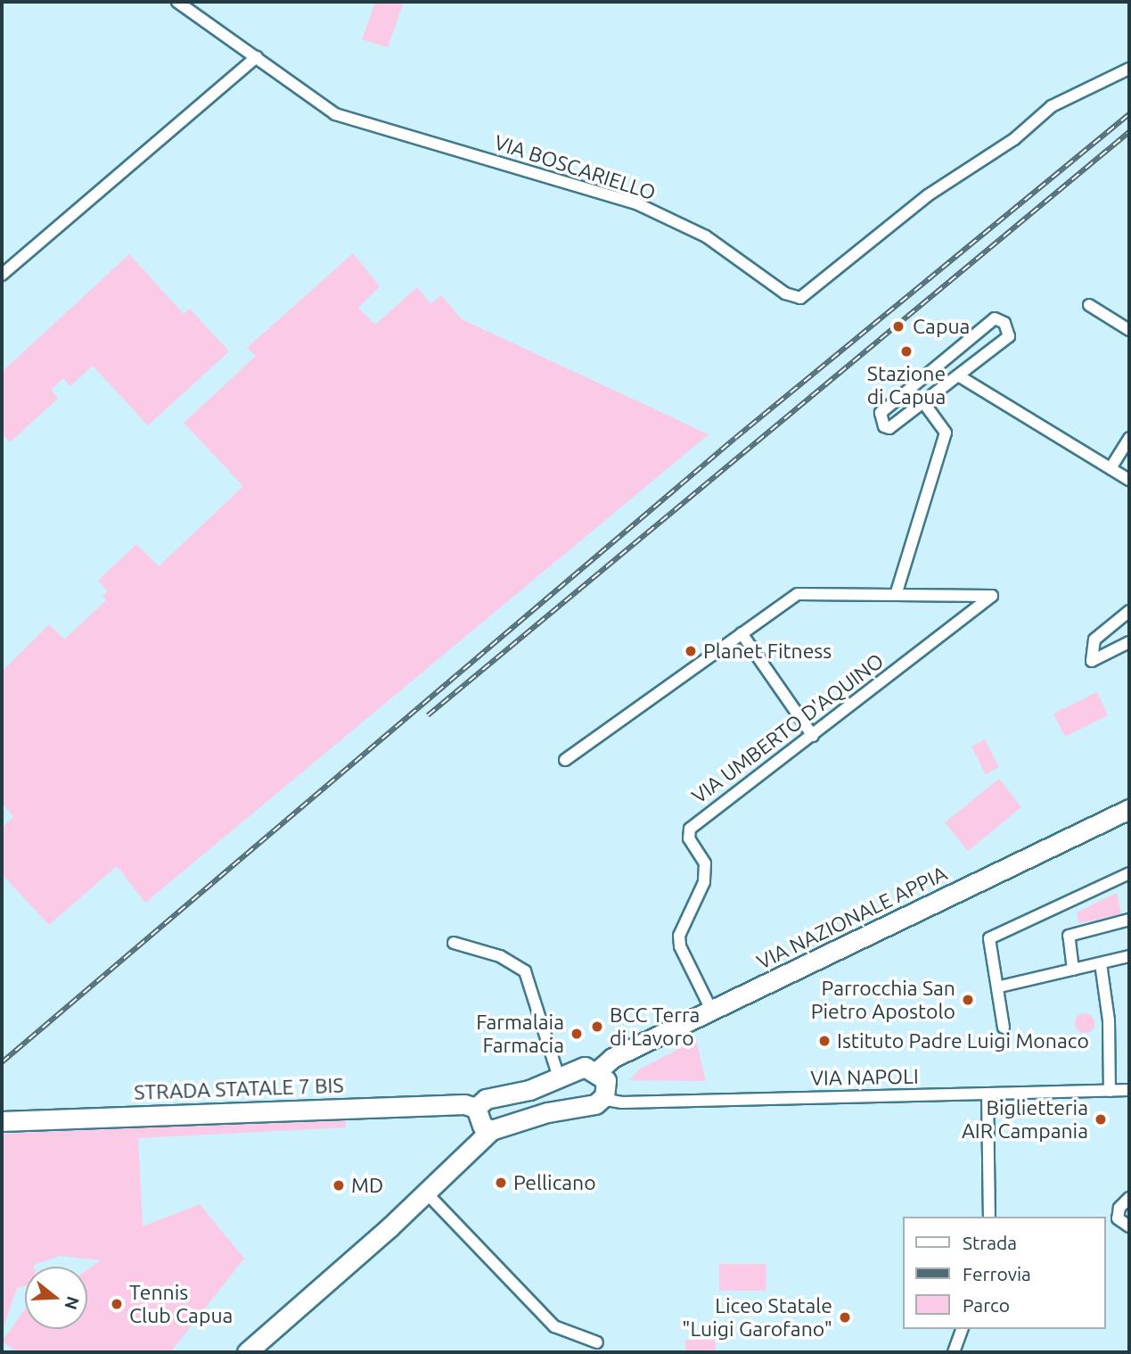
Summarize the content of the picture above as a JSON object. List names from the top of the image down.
{
  "streets": {
    "main road": ["VIA NAZIONALE APPIA", "STRADA STATALE 7 BIS"],
    "street": ["VIA BOSCARIELLO", "VIA UMBERTO D'AQUINO", "VIA NAPOLI"]
  },
  "crossings": [
    ["VIA UMBERTO D'AQUINO", "VIA NAZIONALE APPIA"]
  ],
  "places": [
    "Capua",
    "Stazione di Capua",
    "Planet Fitness",
    "Parrocchia San Pietro Apostolo",
    "BCC Terra di Lavoro",
    "Farmalaia Farmacia",
    "Istituto Padre Luigi Monaco",
    "Biglietteria AIR Campania",
    "Pellicano",
    "MD",
    "Tennis Club Capua",
    "Liceo Statale \"Luigi Garofano\""
  ],
  "legend": ["Strada", "Ferrovia", "Parco"],
  "north": "right"
}
